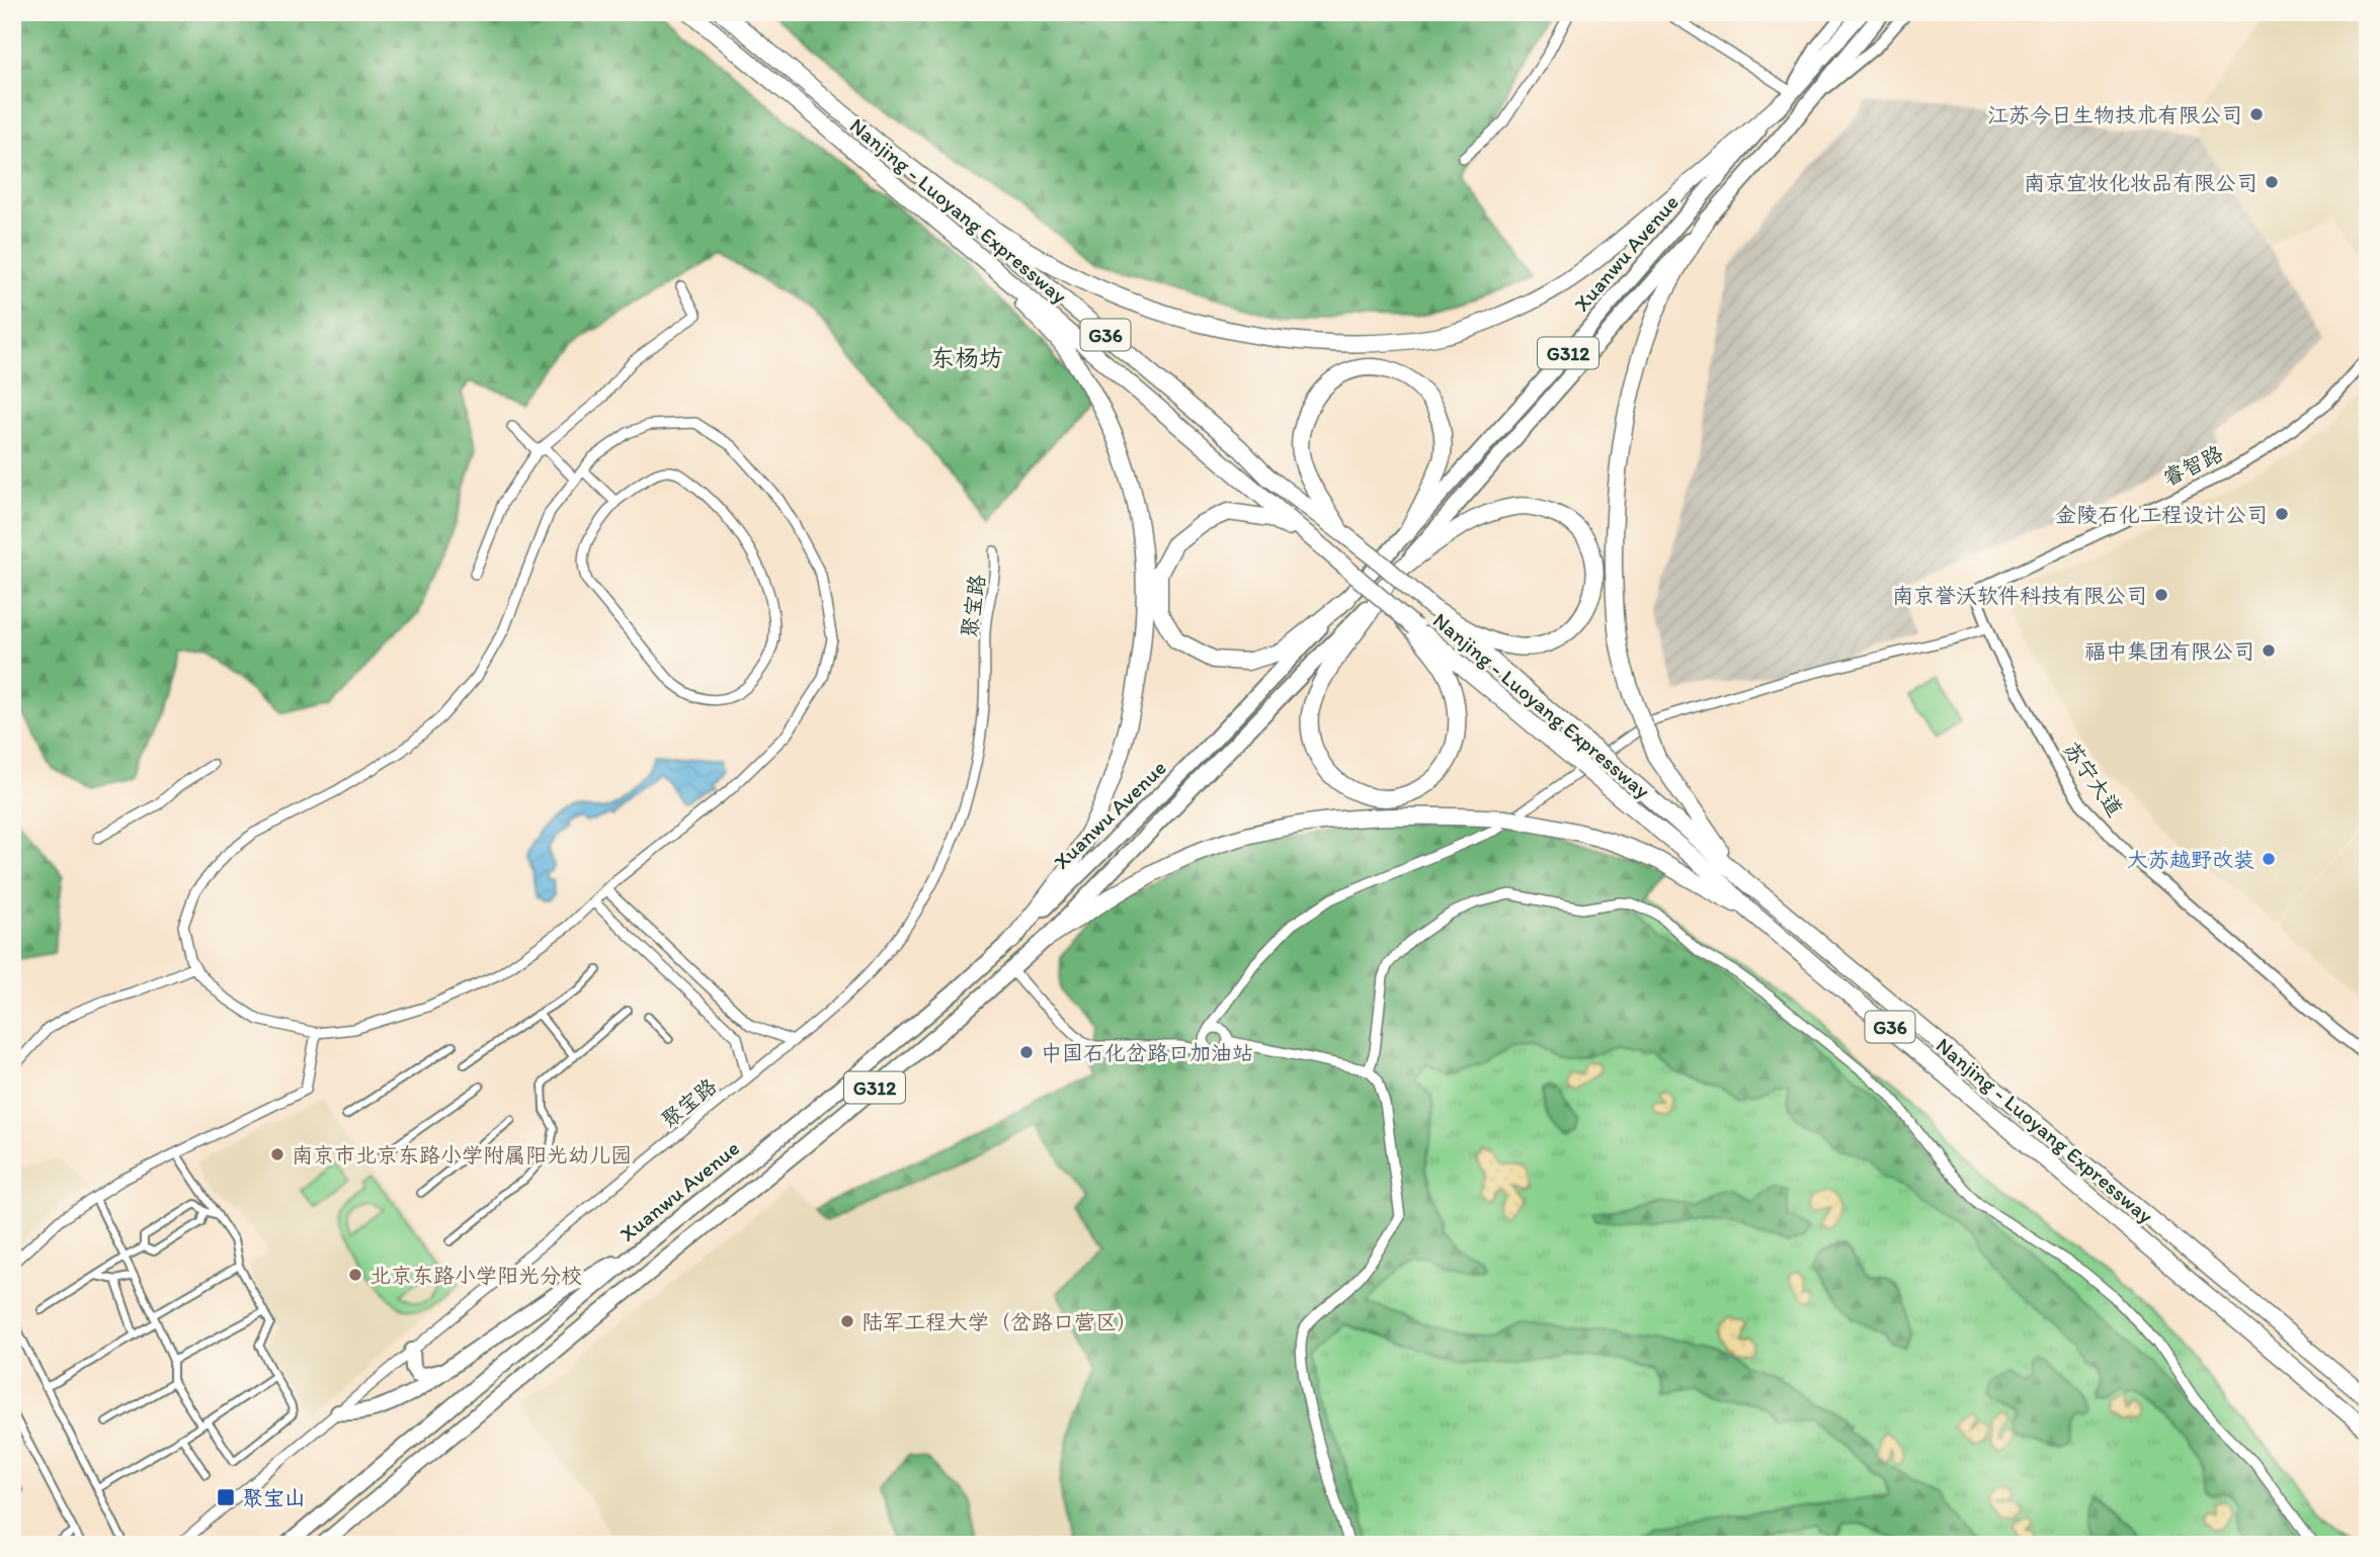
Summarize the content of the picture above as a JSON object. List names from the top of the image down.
{
  "streets": {
    "highway": [
      "Nanjing - Luoyang Expressway",
      "Xuanwu Avenue",
      "G36",
      "G312"
    ],
    "street": ["睿智路", "聚宝路", "苏宁大道"]
  },
  "crossings": [
    ["睿智路", "苏宁大道"]
  ],
  "districts": ["东杨坊"],
  "places": {
    "other": [
      "江苏今日生物技术有限公司",
      "南京宜妆化妆品有限公司",
      "金陵石化工程设计公司",
      "南京誉沃软件科技有限公司",
      "福中集团有限公司",
      "大苏越野改装",
      "中国石化岔路口加油站",
      "南京市北京东路小学附属阳光幼儿园",
      "北京东路小学阳光分校",
      "陆军工程大学（岔路口营区）"
    ],
    "transit": ["聚宝山"]
  }
}
